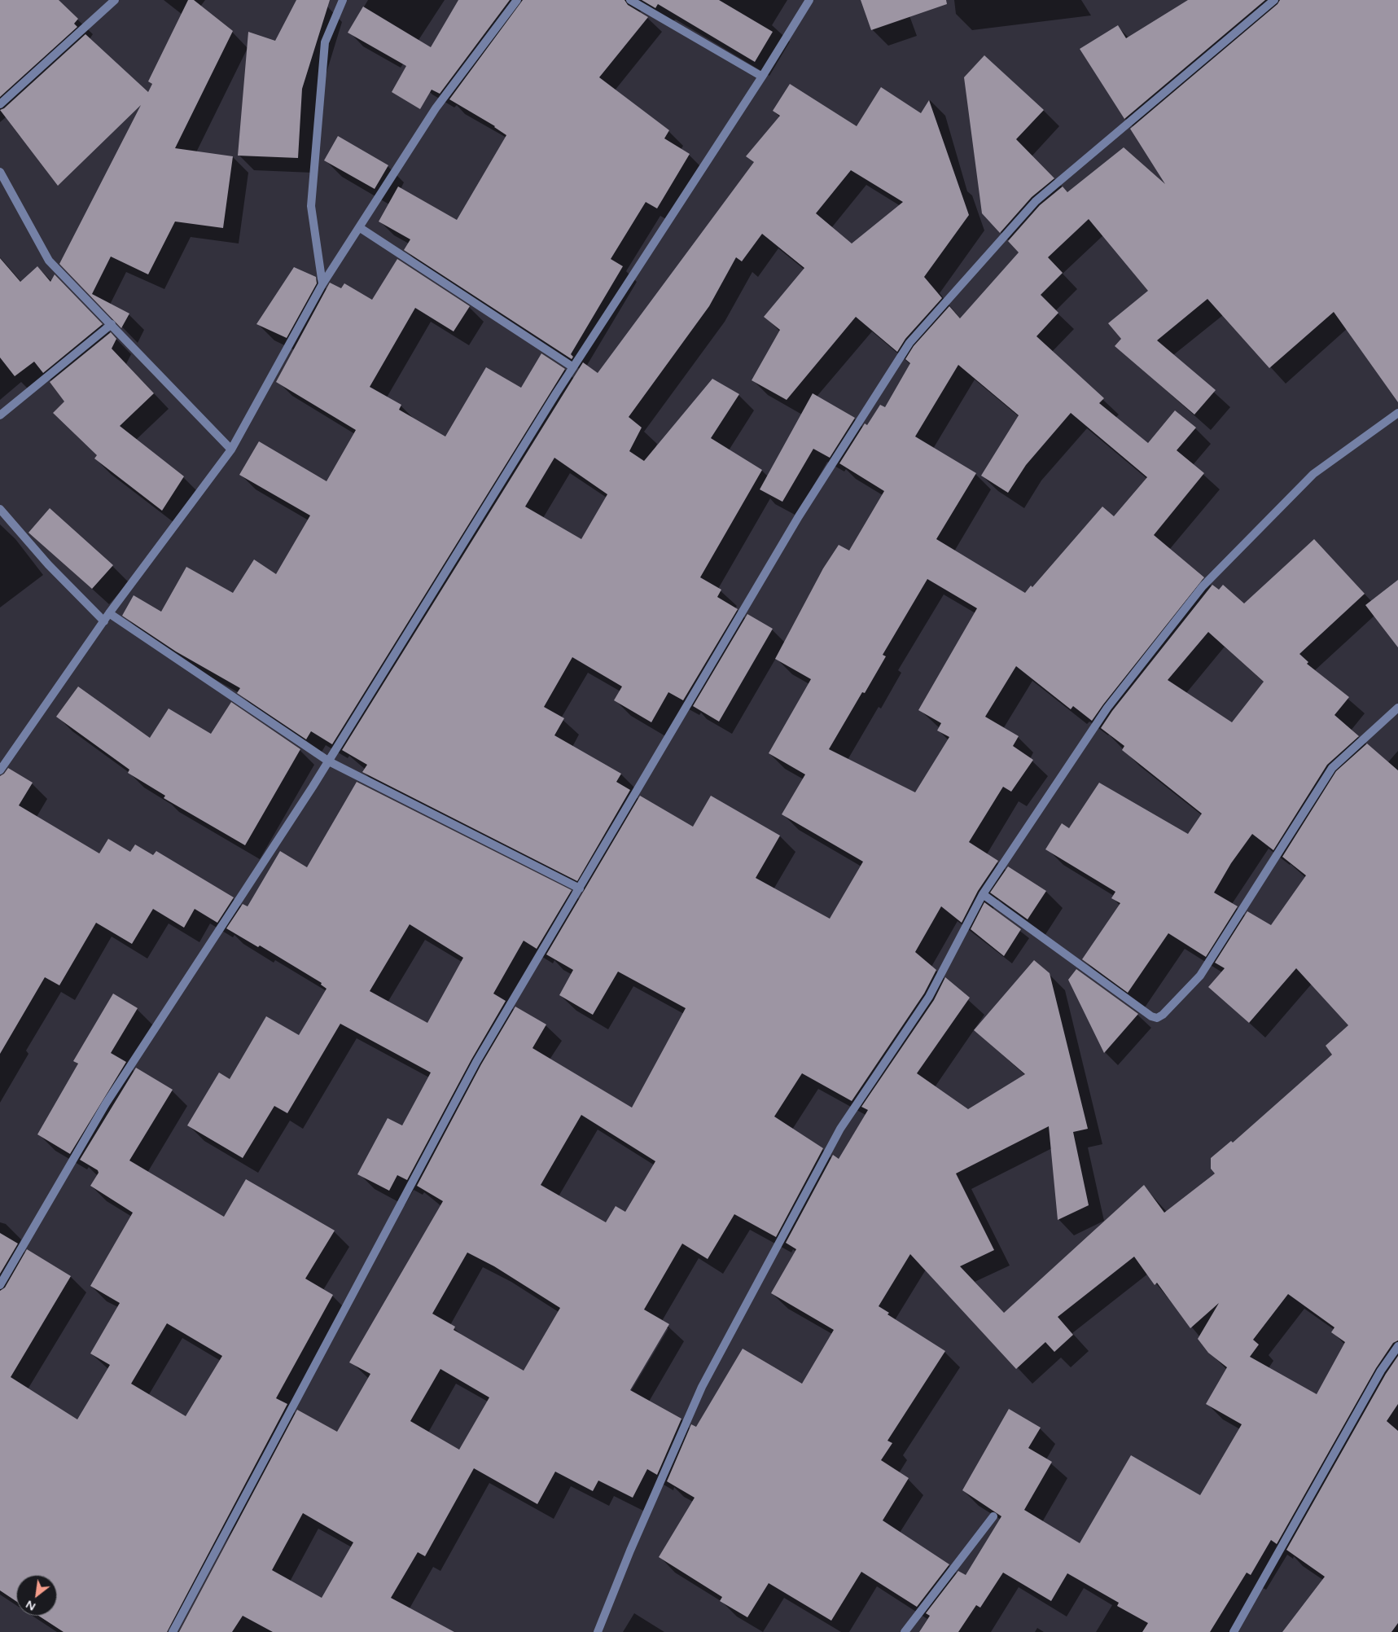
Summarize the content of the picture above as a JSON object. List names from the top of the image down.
{
  "north": "bottom left"
}
